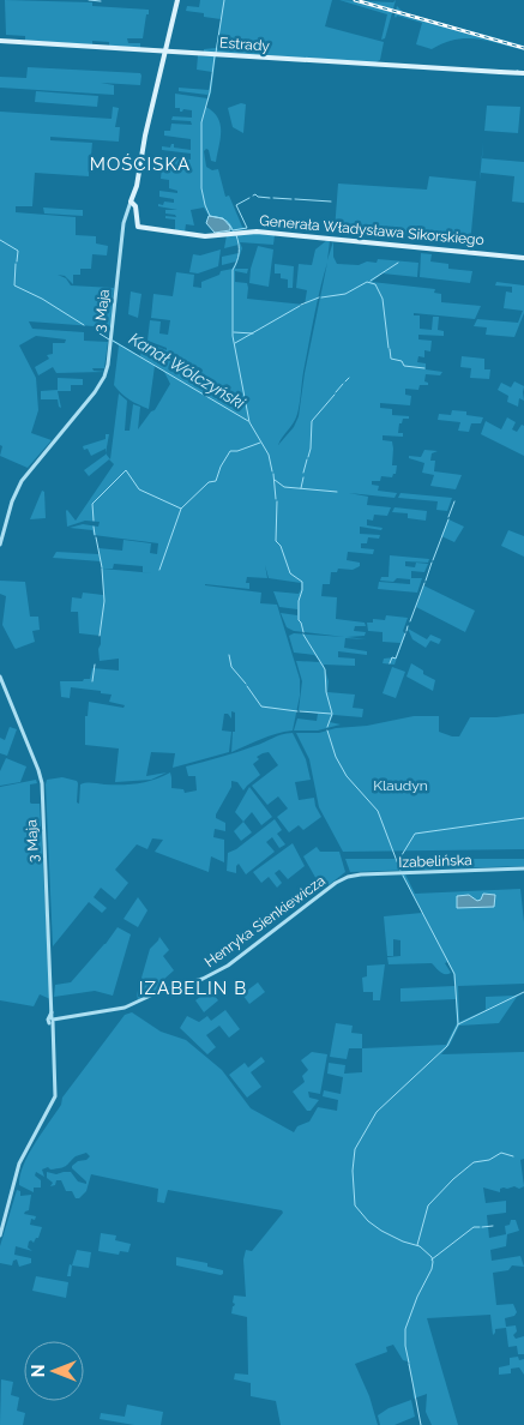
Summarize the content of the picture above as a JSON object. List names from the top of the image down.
{
  "streets": {
    "main road": ["Estrady", "Generała Władysława Sikorskiego", "3 Maja"],
    "street": ["Izabelińska", "Henryka Sienkiewicza"]
  },
  "crossings": [
    ["Estrady", "3 Maja"],
    ["Generała Władysława Sikorskiego", "3 Maja"],
    ["3 Maja", "Henryka Sienkiewicza"],
    ["Izabelińska", "Henryka Sienkiewicza"]
  ],
  "districts": ["MOŚCISKA", "IZABELIN B"],
  "water": ["Kanał Wólczyński"],
  "parks": ["Klaudyn"],
  "north": "left"
}
